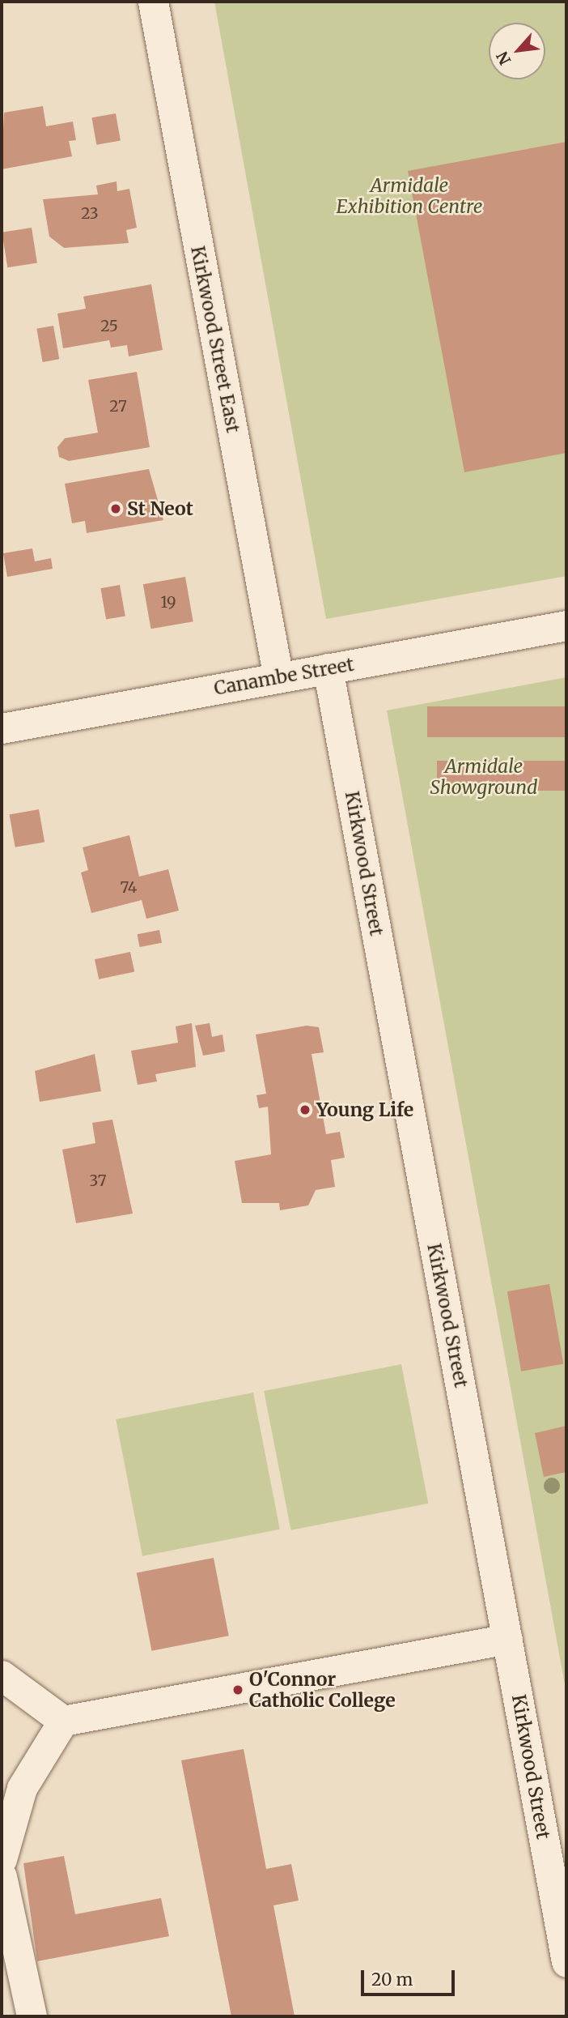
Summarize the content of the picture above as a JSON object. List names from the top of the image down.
{
  "streets": {
    "street": ["Kirkwood Street East", "Canambe Street", "Kirkwood Street"]
  },
  "crossings": [
    ["Kirkwood Street East", "Canambe Street"],
    ["Canambe Street", "Kirkwood Street"]
  ],
  "parks": ["Armidale Exhibition Centre", "Armidale Showground"],
  "places": ["St Neot", "Young Life", "O'Connor Catholic College"],
  "house_numbers": [
    "23",
    "25",
    "27",
    "19",
    "74",
    "37"
  ],
  "scale_bar": "20 m",
  "north": "bottom left"
}
